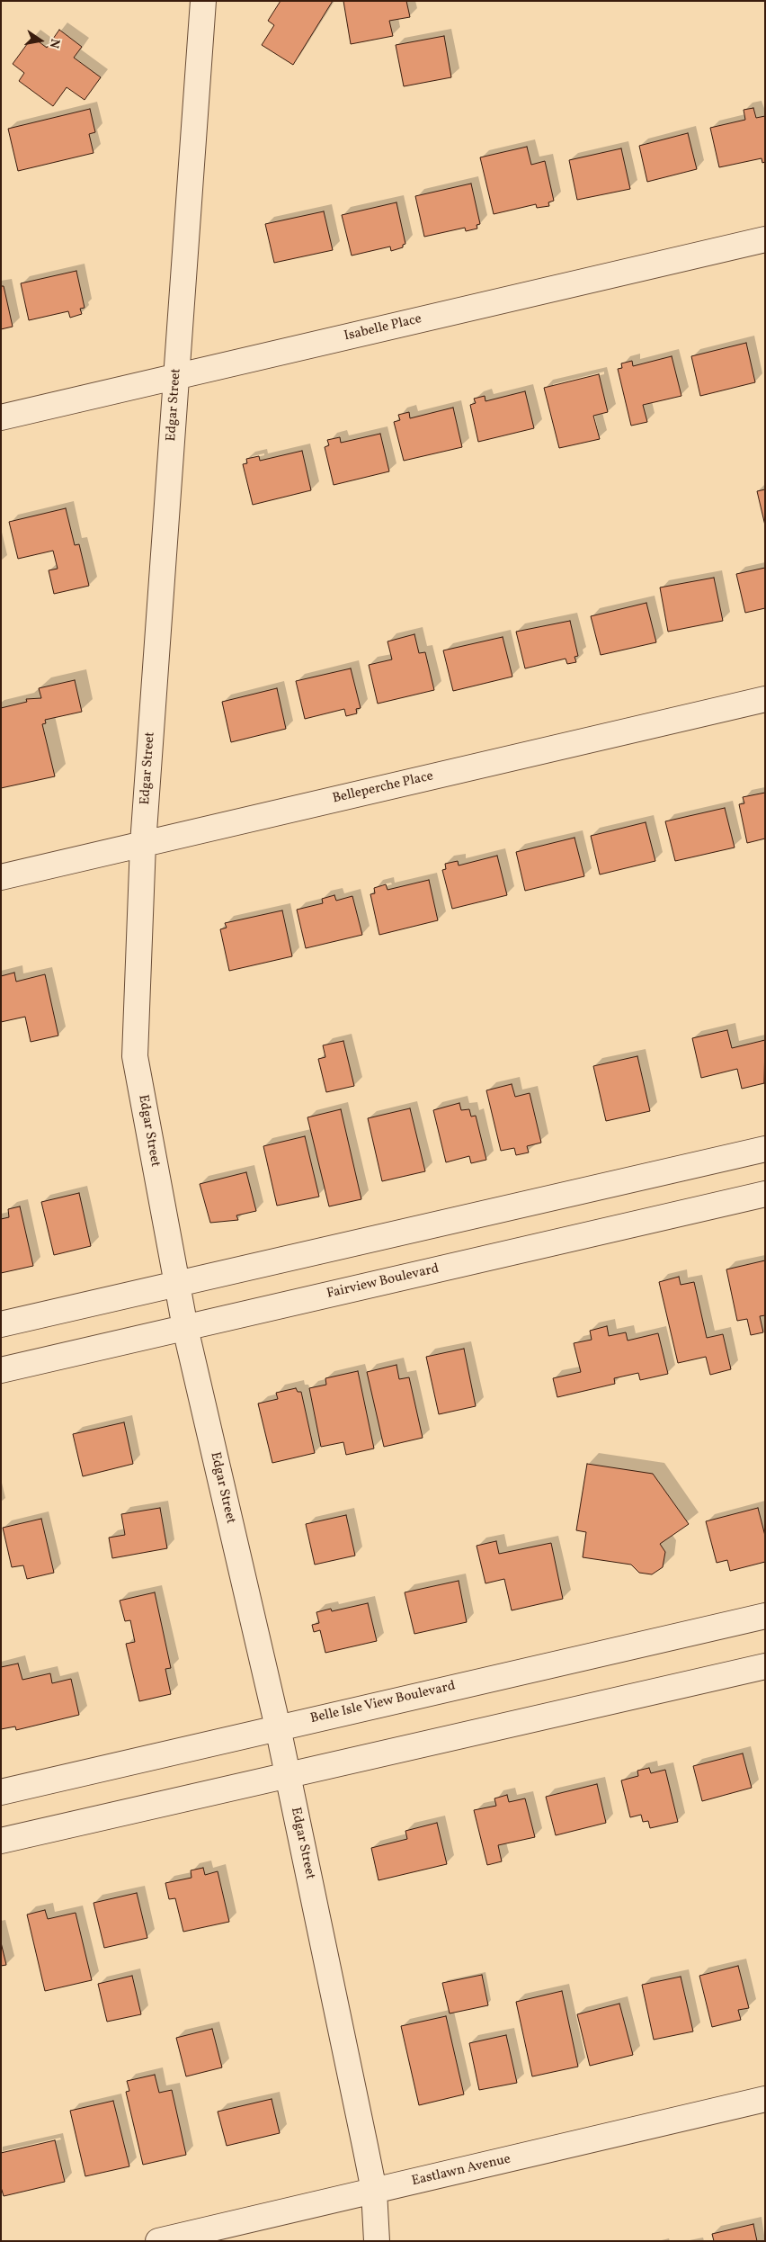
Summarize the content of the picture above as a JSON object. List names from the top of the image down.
{
  "streets": {
    "street": [
      "Isabelle Place",
      "Edgar Street",
      "Belleperche Place",
      "Fairview Boulevard",
      "Belle Isle View Boulevard",
      "Eastlawn Avenue"
    ]
  },
  "crossings": [
    ["Isabelle Place", "Edgar Street"],
    ["Edgar Street", "Belleperche Place"],
    ["Edgar Street", "Fairview Boulevard"],
    ["Edgar Street", "Belle Isle View Boulevard"],
    ["Edgar Street", "Eastlawn Avenue"]
  ],
  "north": "right"
}
